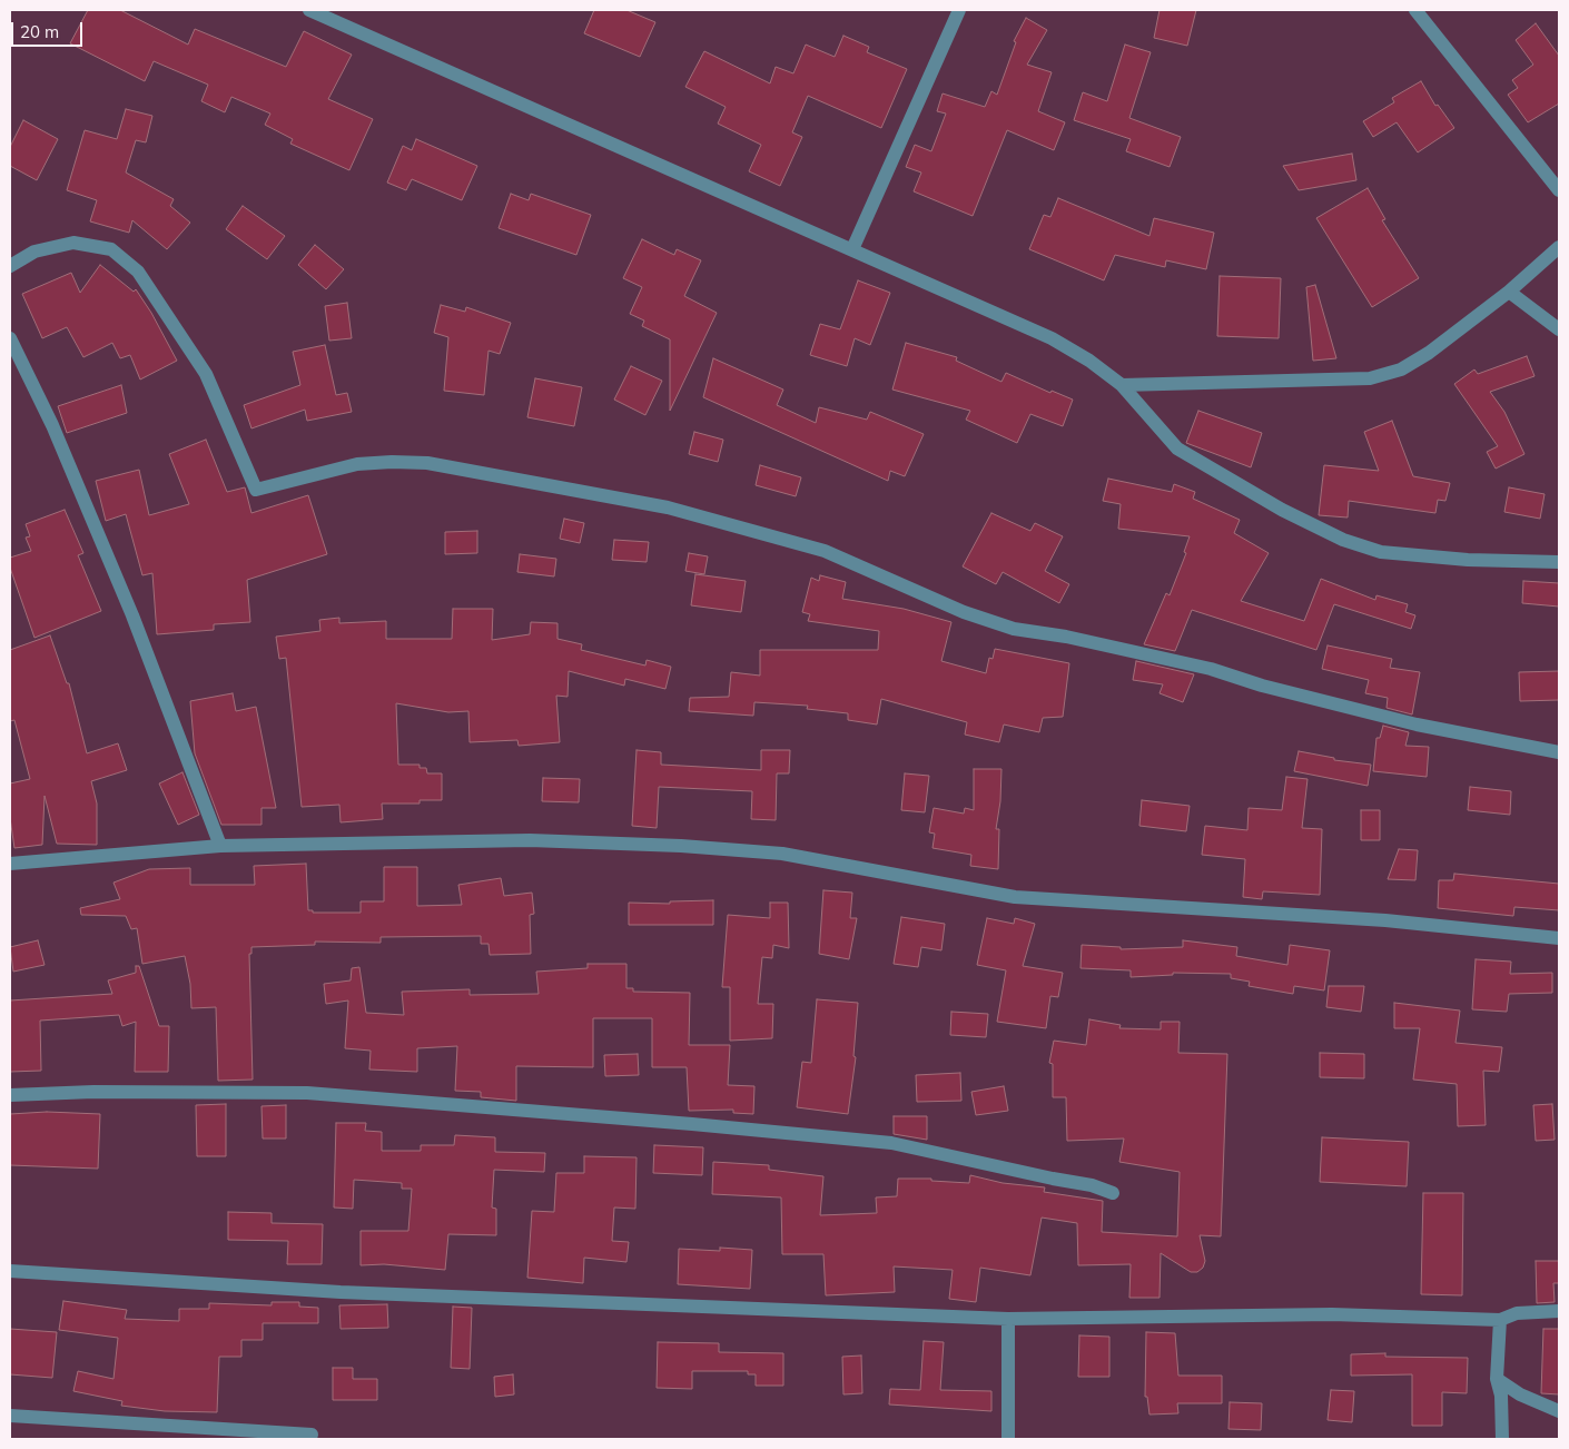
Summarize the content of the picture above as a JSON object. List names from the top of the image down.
{
  "scale_bar": "20 m"
}
